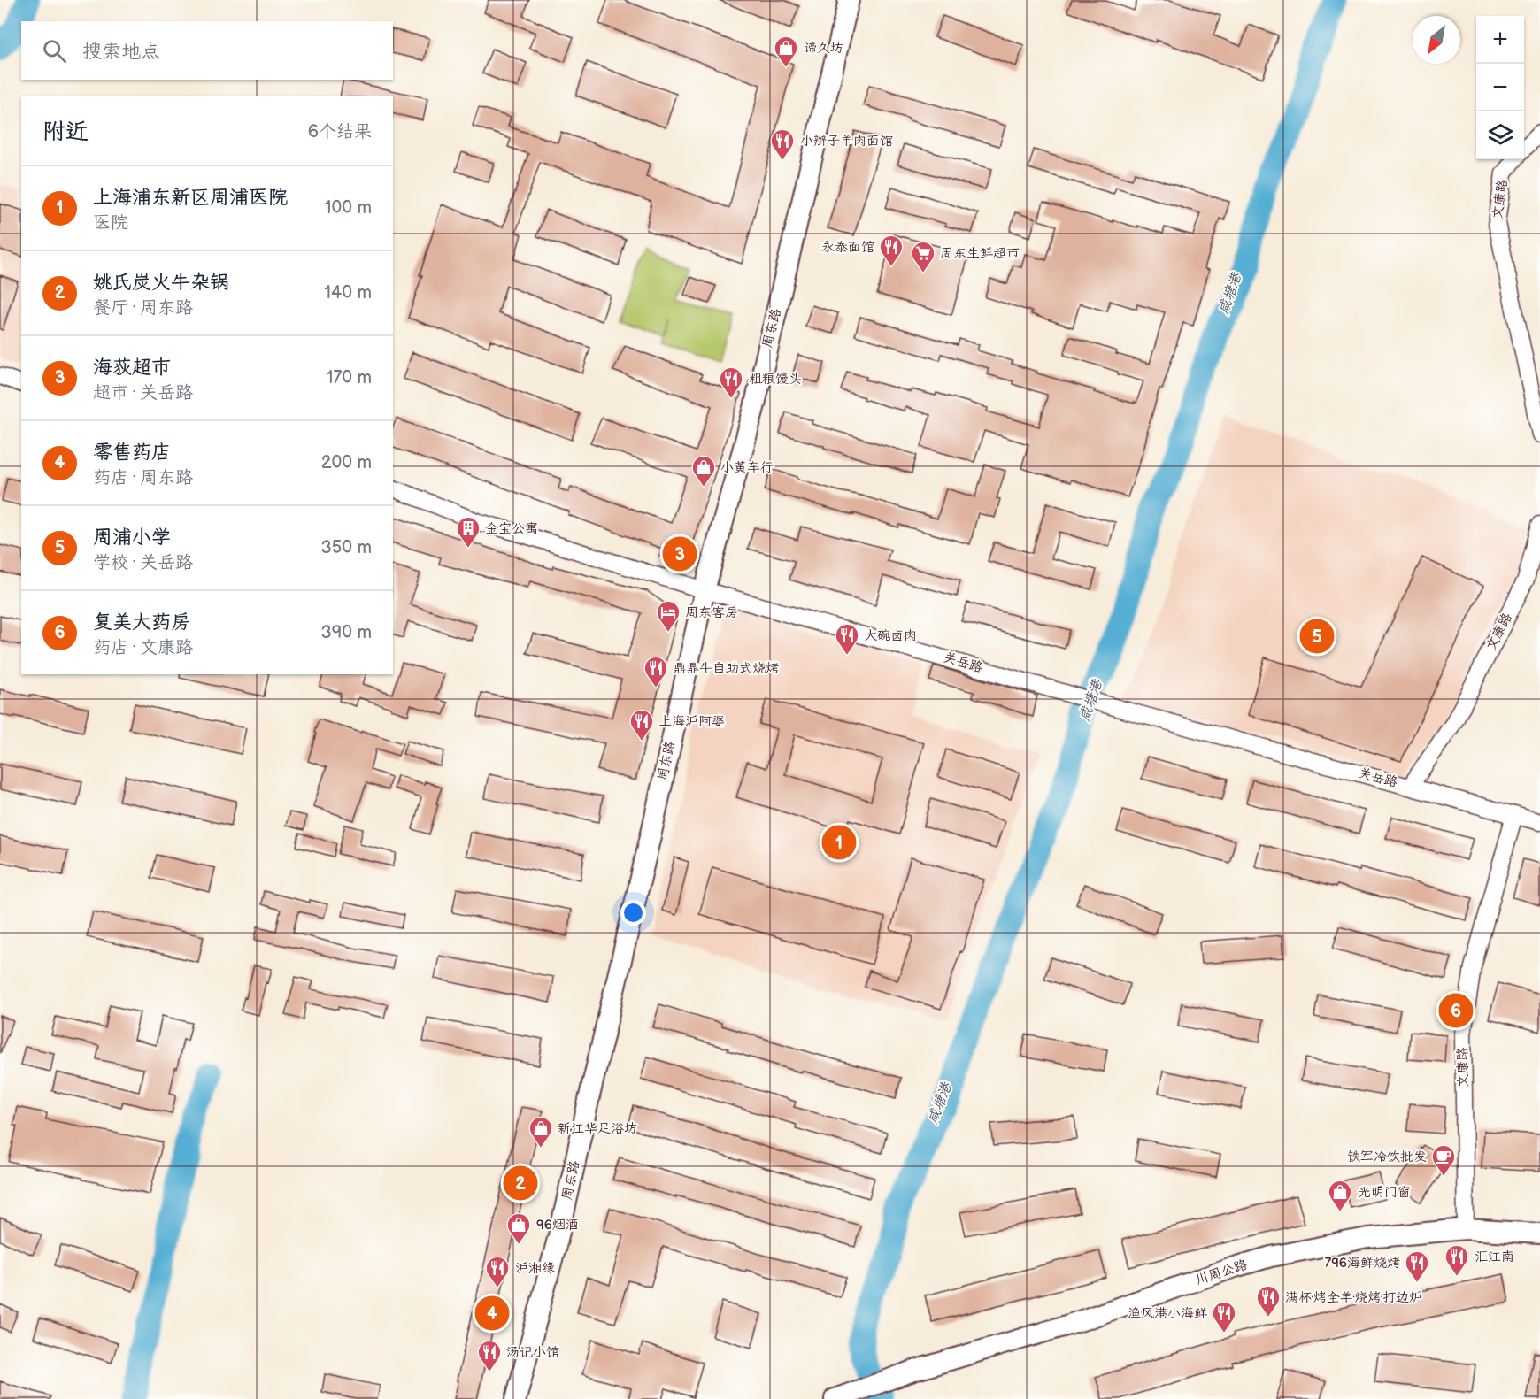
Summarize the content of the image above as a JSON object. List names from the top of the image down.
{
  "streets": {
    "street": [
      "文康路",
      "周东路",
      "关岳路",
      "川周公路"
    ]
  },
  "crossings": [
    ["文康路", "关岳路"],
    ["文康路", "川周公路"],
    ["周东路", "关岳路"]
  ],
  "water": ["咸塘港"],
  "places": {
    "shop": [
      "谛久坊",
      "小黄车行",
      "新江华足浴坊",
      "光明门窗",
      "96烟酒"
    ],
    "restaurant": [
      "小辫子羊肉面馆",
      "永泰面馆",
      "粗粮馒头",
      "大碗卤肉",
      "鼎鼎牛自助式烧烤",
      "上海沪阿婆",
      "汇江南",
      "796海鲜烧烤",
      "沪湘缘",
      "满杯·烤全羊·烧烤·打边炉",
      "渔风港小海鲜",
      "汤记小馆"
    ],
    "supermarket": ["周东生鲜超市"],
    "building": ["金宝公寓"],
    "hotel": ["周东客房"],
    "cafe": ["铁军冷饮批发"]
  },
  "north": "bottom left",
  "page": {
    "map_buttons": ["+", "−"],
    "search": "搜索地点",
    "heading": ["附近", "6个结果"],
    "list": [
      {
        "mark": "1",
        "name": "上海浦东新区周浦医院",
        "note": "医院",
        "value": "100 m"
      },
      {
        "mark": "2",
        "name": "姚氏炭火牛杂锅",
        "note": "餐厅 · 周东路",
        "value": "140 m"
      },
      {
        "mark": "3",
        "name": "海荻超市",
        "note": "超市 · 关岳路",
        "value": "170 m"
      },
      {
        "mark": "4",
        "name": "零售药店",
        "note": "药店 · 周东路",
        "value": "200 m"
      },
      {
        "mark": "5",
        "name": "周浦小学",
        "note": "学校 · 关岳路",
        "value": "350 m"
      },
      {
        "mark": "6",
        "name": "复美大药房",
        "note": "药店 · 文康路",
        "value": "390 m"
      }
    ],
    "pins": [
      "3",
      "5",
      "1",
      "6",
      "2",
      "4"
    ]
  }
}
